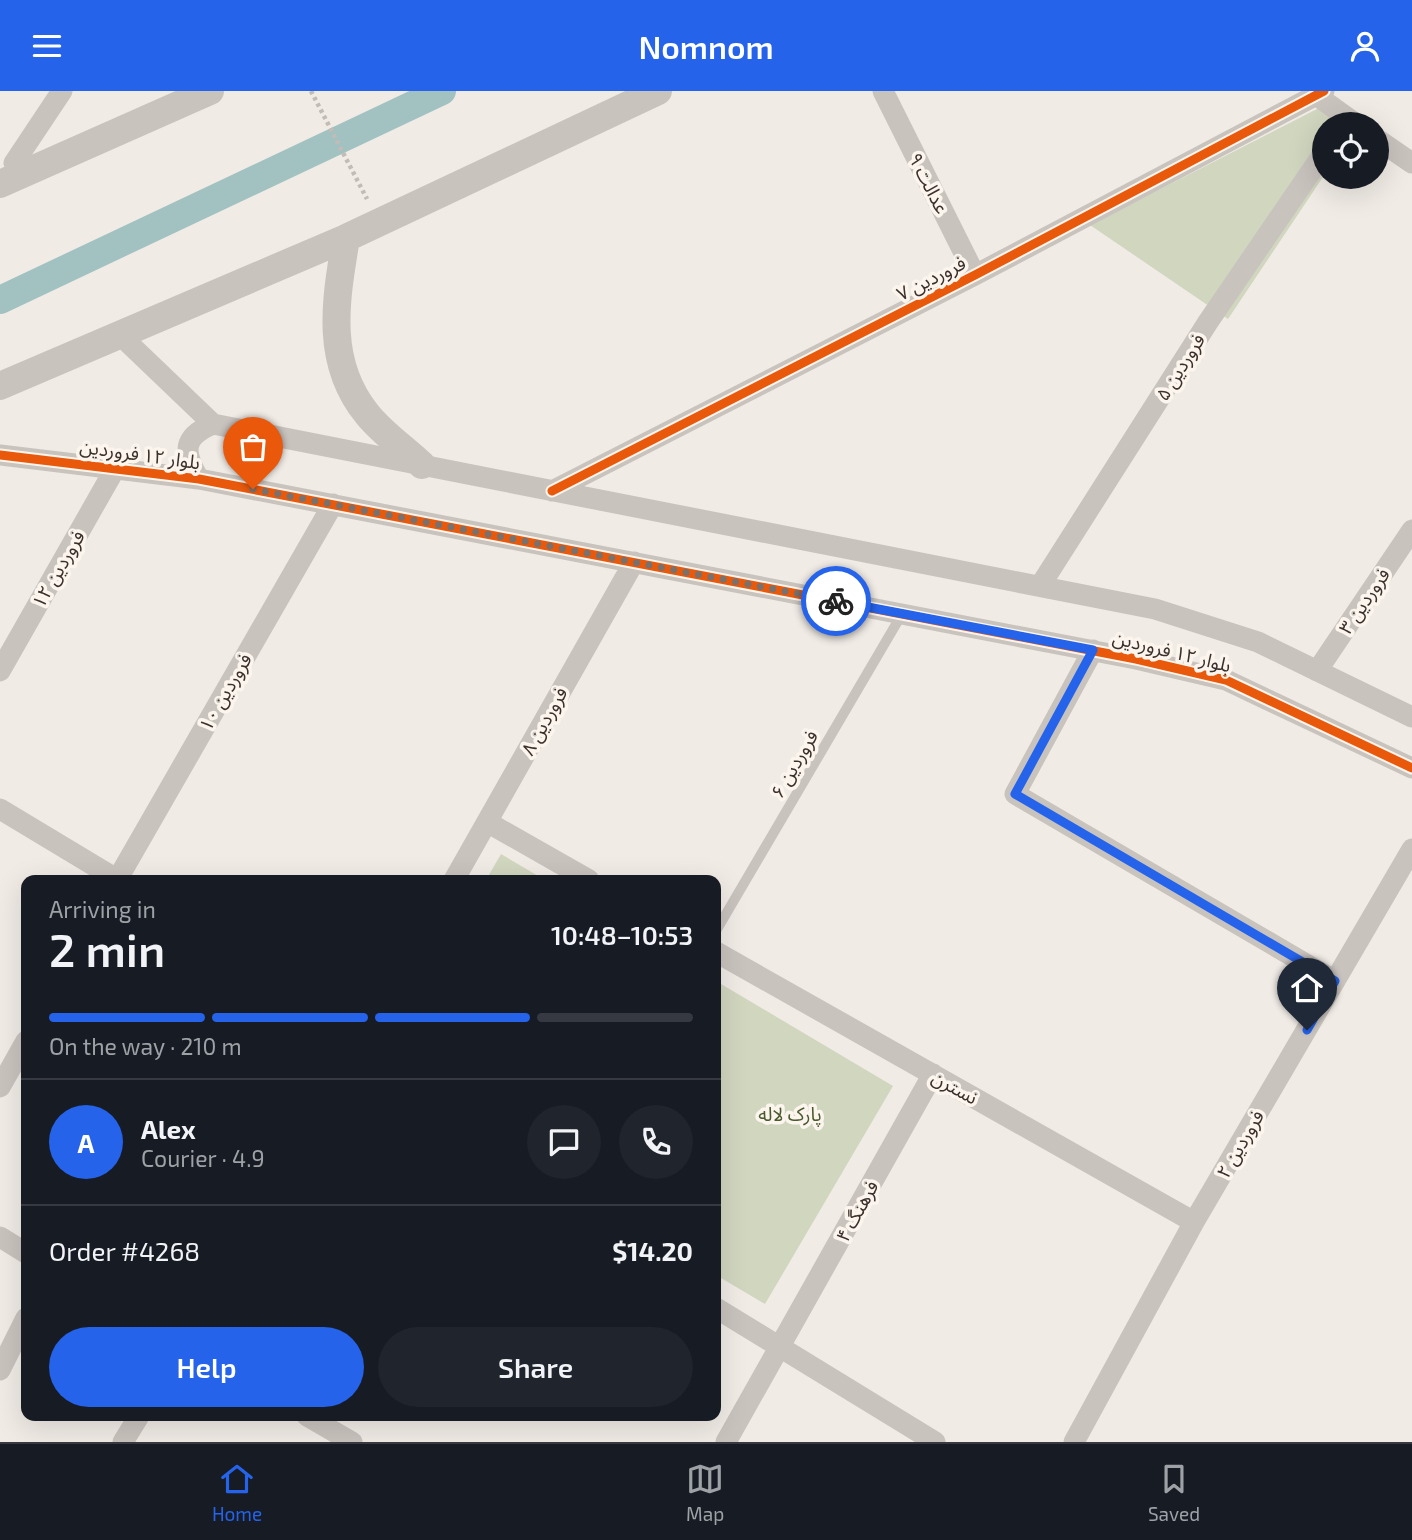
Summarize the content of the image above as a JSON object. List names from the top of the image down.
{
  "streets": {
    "street": [
      "عدالت ۹",
      "فروردین ۷",
      "فروردین ۵",
      "بلوار ۱۲ فروردین",
      "فروردین ۱۲",
      "فروردین ۳",
      "فروردین ۱۰",
      "فروردین ۸",
      "نسترن",
      "فروردین ۲",
      "۴ فرهنگ"
    ],
    "lane": ["فروردین ۶"]
  },
  "crossings": [
    ["عدالت ۹", "فروردین ۷"],
    ["فروردین ۷", "بلوار ۱۲ فروردین"],
    ["فروردین ۵", "بلوار ۱۲ فروردین"],
    ["بلوار ۱۲ فروردین", "فروردین ۱۲"],
    ["بلوار ۱۲ فروردین", "فروردین ۳"],
    ["بلوار ۱۲ فروردین", "فروردین ۱۰"],
    ["بلوار ۱۲ فروردین", "فروردین ۸"],
    ["بلوار ۱۲ فروردین", "فروردین ۶"],
    ["نسترن", "فروردین ۲"],
    ["نسترن", "۴ فرهنگ"]
  ],
  "parks": ["پارک لاله"],
  "page": {
    "header": "Nomnom",
    "heading": ["2 min", "Arriving in", "10:48–10:53"],
    "panel": [
      "Alex",
      "Courier · 4.9",
      "Order #4268",
      "$14.20"
    ],
    "bar": "On the way · 210 m",
    "round": "A",
    "buttons": ["Help", "Share"],
    "tabs": ["Home", "Map", "Saved"]
  }
}
